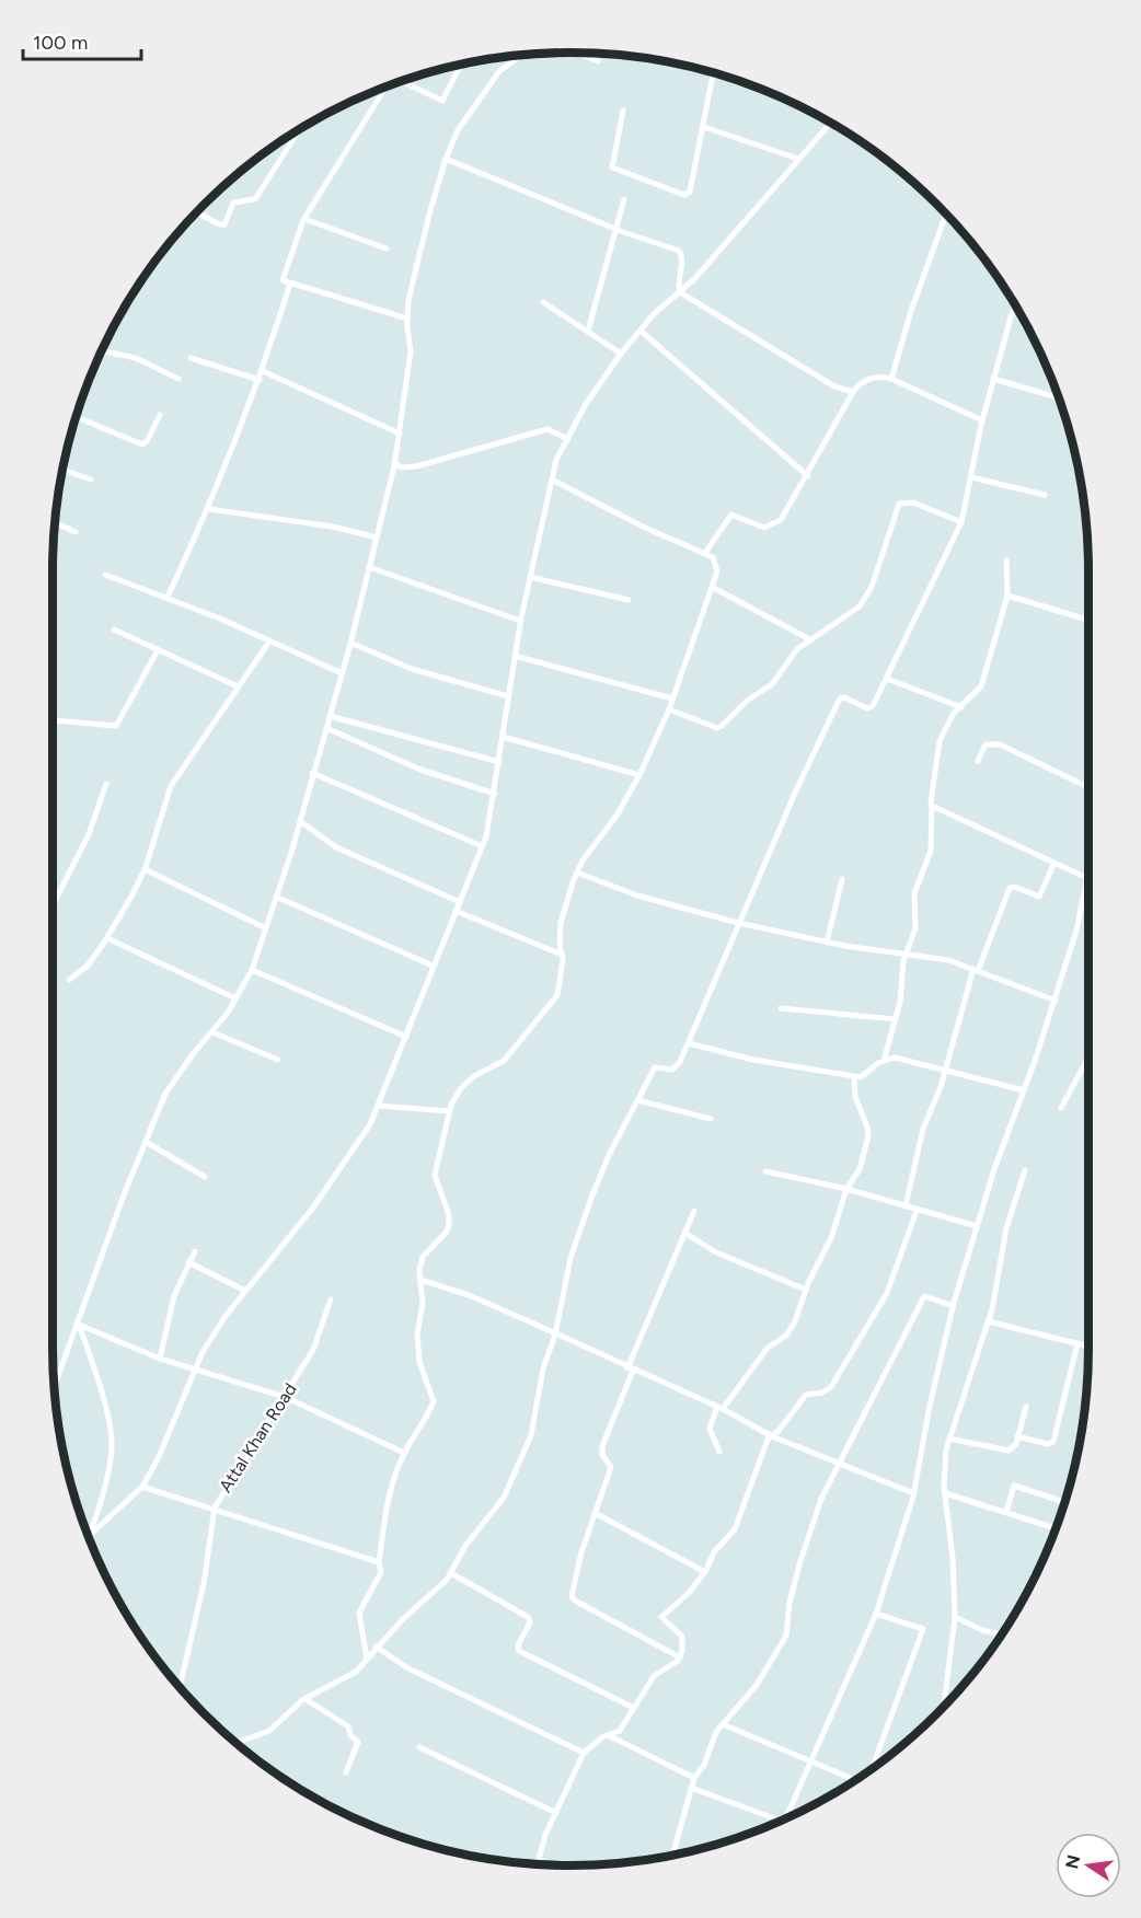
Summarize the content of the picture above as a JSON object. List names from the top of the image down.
{
  "streets": {
    "street": ["Attal Khan Road"]
  },
  "scale_bar": "100 m",
  "north": "left"
}
